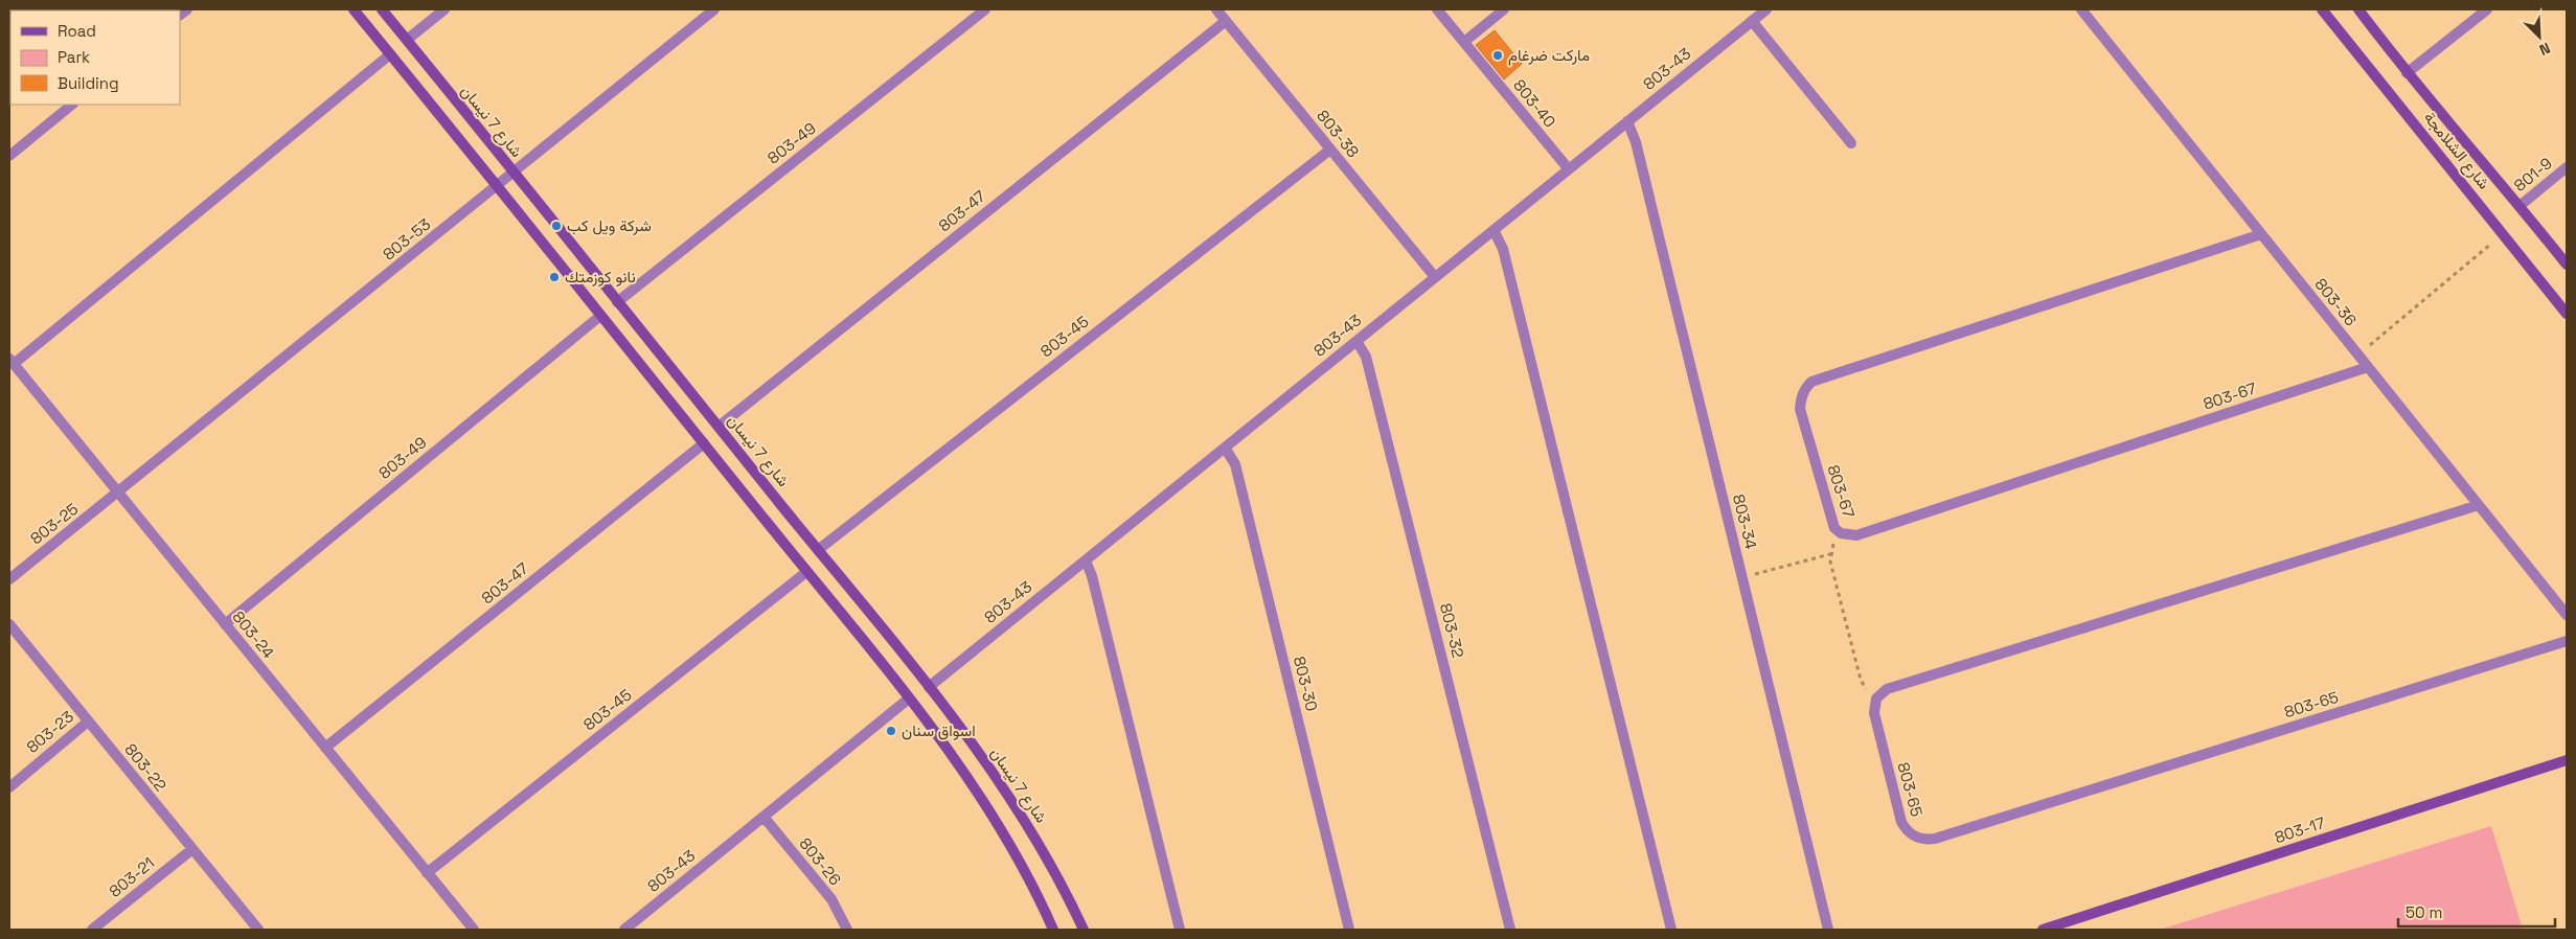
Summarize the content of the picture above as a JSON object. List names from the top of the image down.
{
  "streets": {
    "street": [
      "803-43",
      "803-40",
      "شارع 7 نيسان",
      "803-38",
      "803-49",
      "شارع الشلامجة",
      "801-9",
      "803-47",
      "803-53",
      "803-36",
      "803-45",
      "803-67",
      "803-34",
      "803-25",
      "803-32",
      "803-24",
      "803-30",
      "803-65",
      "803-23",
      "803-22",
      "803-17",
      "803-26",
      "803-21"
    ]
  },
  "crossings": [
    ["803-43", "803-40"],
    ["803-43", "شارع 7 نيسان"],
    ["803-43", "803-38"],
    ["803-43", "803-34"],
    ["803-43", "803-32"],
    ["803-43", "803-30"],
    ["803-43", "803-26"],
    ["شارع 7 نيسان", "803-49"],
    ["شارع 7 نيسان", "803-47"],
    ["شارع 7 نيسان", "803-53"],
    ["شارع 7 نيسان", "803-45"],
    ["803-38", "803-47"],
    ["803-38", "803-45"],
    ["803-49", "803-24"],
    ["شارع الشلامجة", "801-9"],
    ["803-47", "803-24"],
    ["803-53", "803-25"],
    ["803-53", "803-24"],
    ["803-36", "803-67"],
    ["803-45", "803-24"],
    ["803-25", "803-24"],
    ["803-23", "803-22"],
    ["803-22", "803-21"]
  ],
  "places": [
    "ماركت ضرغام",
    "شركة ويل كب",
    "نانو كوزمتك",
    "اسواق سنان"
  ],
  "legend": ["Road", "Park", "Building"],
  "scale_bar": "50 m",
  "north": "bottom right"
}
